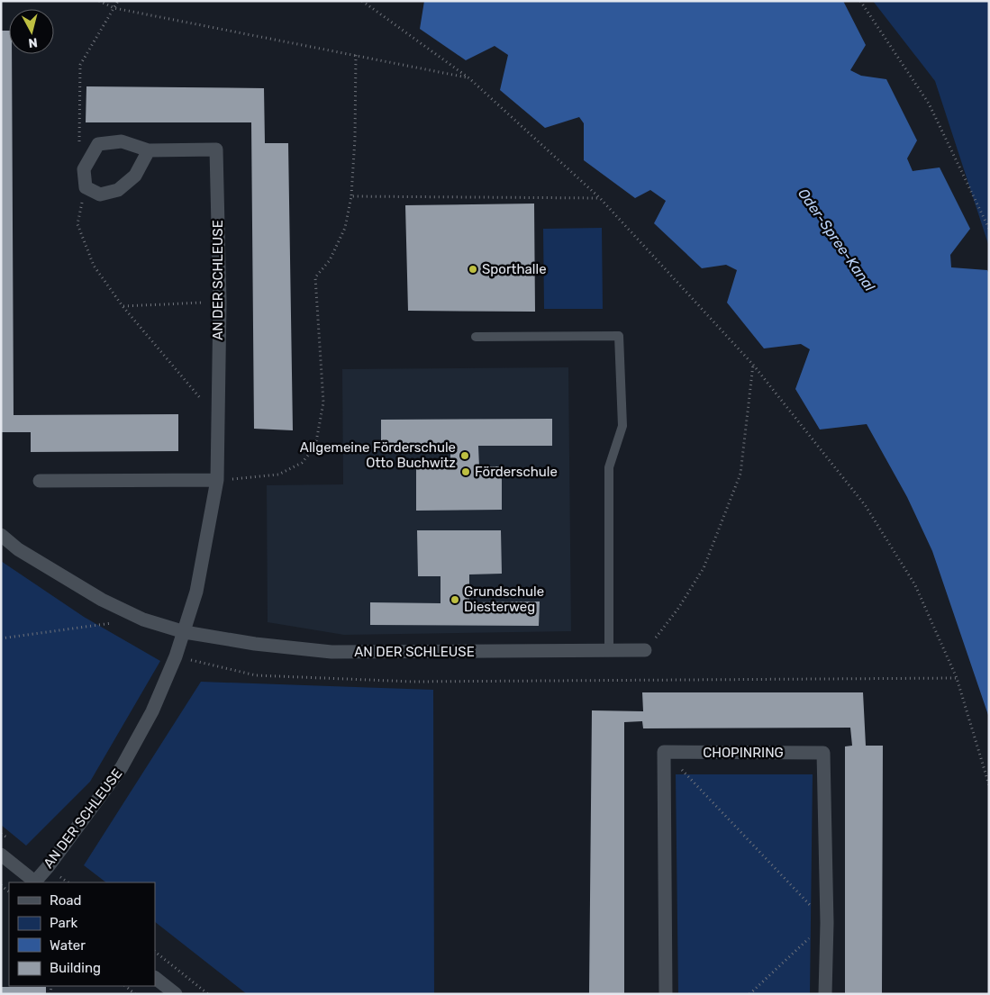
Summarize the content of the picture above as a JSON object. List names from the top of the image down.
{
  "streets": {
    "street": ["AN DER SCHLEUSE", "CHOPINRING"]
  },
  "water": ["Oder-Spree-Kanal"],
  "places": [
    "Sporthalle",
    "Allgemeine Förderschule Otto Buchwitz",
    "Förderschule",
    "Grundschule Diesterweg"
  ],
  "legend": [
    "Road",
    "Park",
    "Water",
    "Building"
  ],
  "north": "bottom"
}
